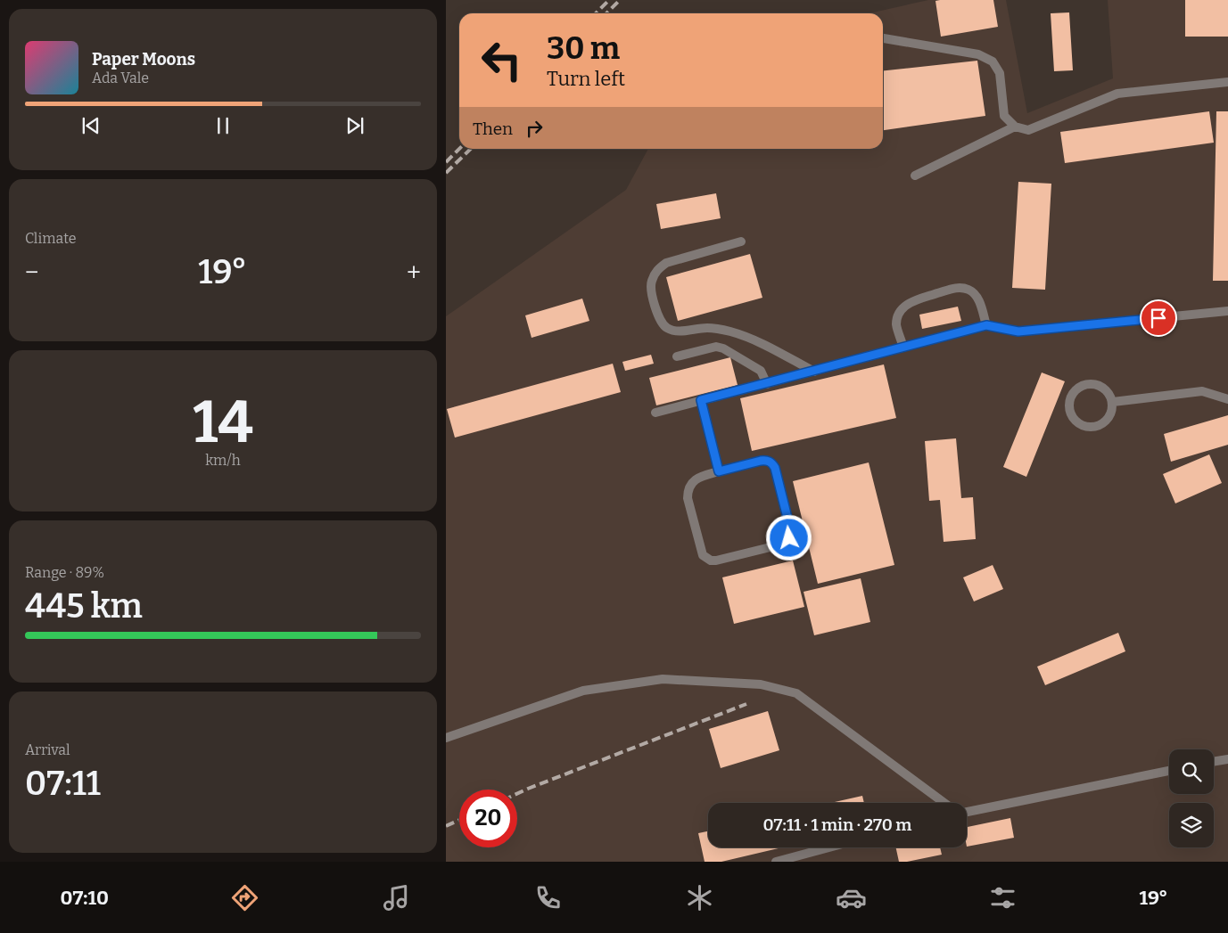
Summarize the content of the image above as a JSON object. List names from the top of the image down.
{
  "page": {
    "turn": ["30 m", "Turn left"],
    "song": ["Paper Moons", "Ada Vale"],
    "then": "Then",
    "tile": [
      "Climate",
      ["14", "km/h"],
      ["Range · 89%", "445 km"],
      ["Arrival", "07:11"]
    ],
    "heat": ["−", "19°", "+"],
    "limit": "20",
    "trip": "07:11 · 1 min · 270 m",
    "tabs": ["07:10", "19°"]
  }
}
